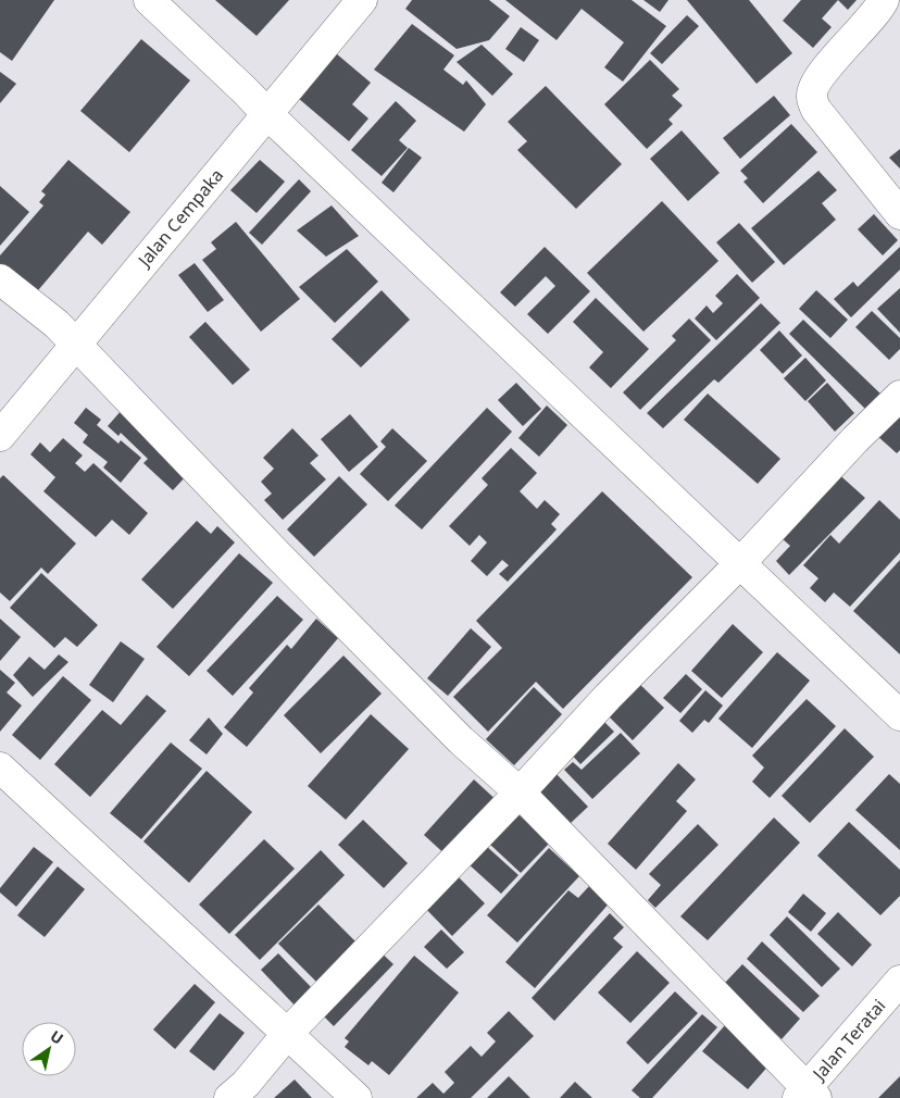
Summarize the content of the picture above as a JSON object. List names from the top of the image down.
{
  "streets": {
    "street": ["Jalan Cempaka", "Jalan Teratai"]
  },
  "north": "top right"
}
